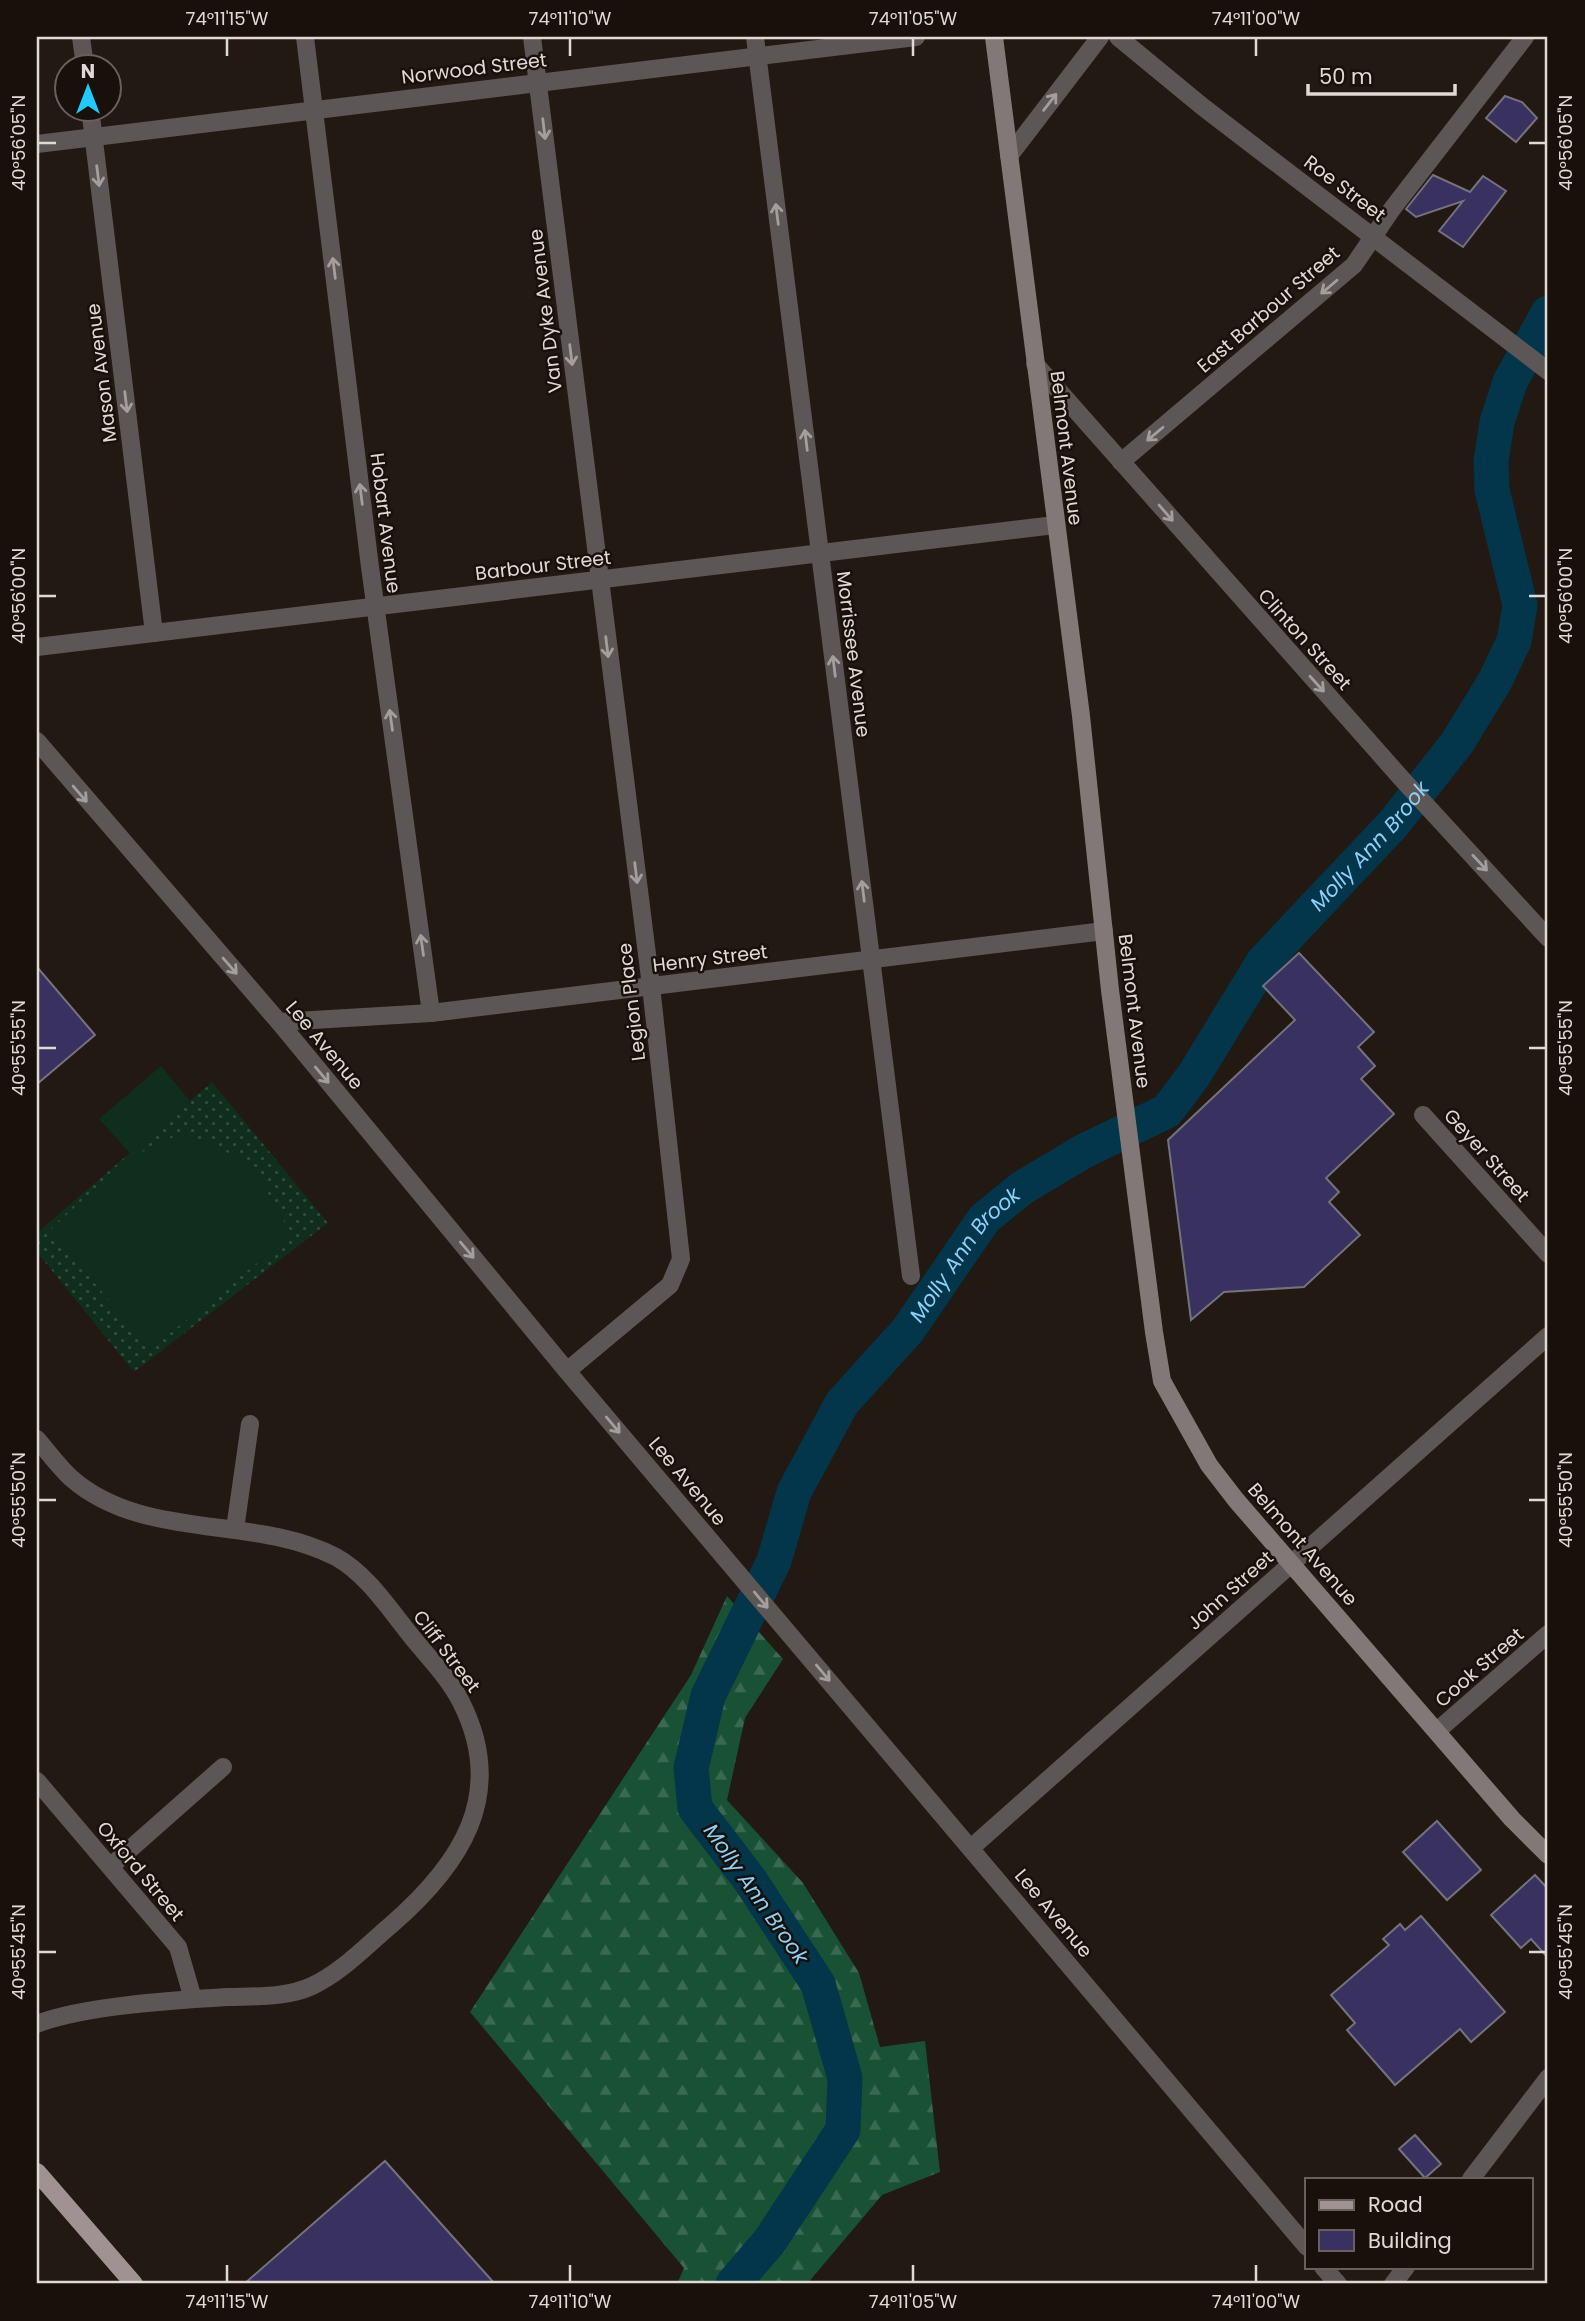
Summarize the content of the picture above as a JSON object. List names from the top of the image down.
{
  "streets": {
    "main road": ["Belmont Avenue"],
    "street": [
      "Norwood Street",
      "Roe Street",
      "East Barbour Street",
      "Van Dyke Avenue",
      "Mason Avenue",
      "Hobart Avenue",
      "Barbour Street",
      "Clinton Street",
      "Morrissee Avenue",
      "Henry Street",
      "Legion Place",
      "Lee Avenue",
      "Geyer Street",
      "John Street",
      "Cliff Street",
      "Cook Street",
      "Oxford Street"
    ]
  },
  "crossings": [
    ["Norwood Street", "Van Dyke Avenue"],
    ["Norwood Street", "Mason Avenue"],
    ["Norwood Street", "Hobart Avenue"],
    ["Norwood Street", "Morrissee Avenue"],
    ["Roe Street", "East Barbour Street"],
    ["East Barbour Street", "Clinton Street"],
    ["Van Dyke Avenue", "Barbour Street"],
    ["Van Dyke Avenue", "Legion Place"],
    ["Mason Avenue", "Barbour Street"],
    ["Belmont Avenue", "Barbour Street"],
    ["Belmont Avenue", "Clinton Street"],
    ["Belmont Avenue", "Henry Street"],
    ["Belmont Avenue", "John Street"],
    ["Belmont Avenue", "Cook Street"],
    ["Hobart Avenue", "Barbour Street"],
    ["Hobart Avenue", "Henry Street"],
    ["Barbour Street", "Morrissee Avenue"],
    ["Barbour Street", "Legion Place"],
    ["Morrissee Avenue", "Henry Street"],
    ["Henry Street", "Legion Place"],
    ["Henry Street", "Lee Avenue"],
    ["Legion Place", "Lee Avenue"],
    ["Lee Avenue", "John Street"],
    ["Cliff Street", "Oxford Street"]
  ],
  "one_way": [
    "East Barbour Street",
    "Van Dyke Avenue",
    "Mason Avenue",
    "Hobart Avenue",
    "Clinton Street",
    "Morrissee Avenue",
    "Legion Place",
    "Lee Avenue"
  ],
  "water": ["Molly Ann Brook"],
  "legend": ["Road", "Building"],
  "scale_bar": "50 m",
  "north": "top",
  "coordinates": [
    "74°11'15\"W",
    "74°11'10\"W",
    "74°11'05\"W",
    "74°11'00\"W",
    "40°56'05\"N",
    "40°56'00\"N",
    "40°55'55\"N",
    "40°55'50\"N",
    "40°55'45\"N"
  ]
}
